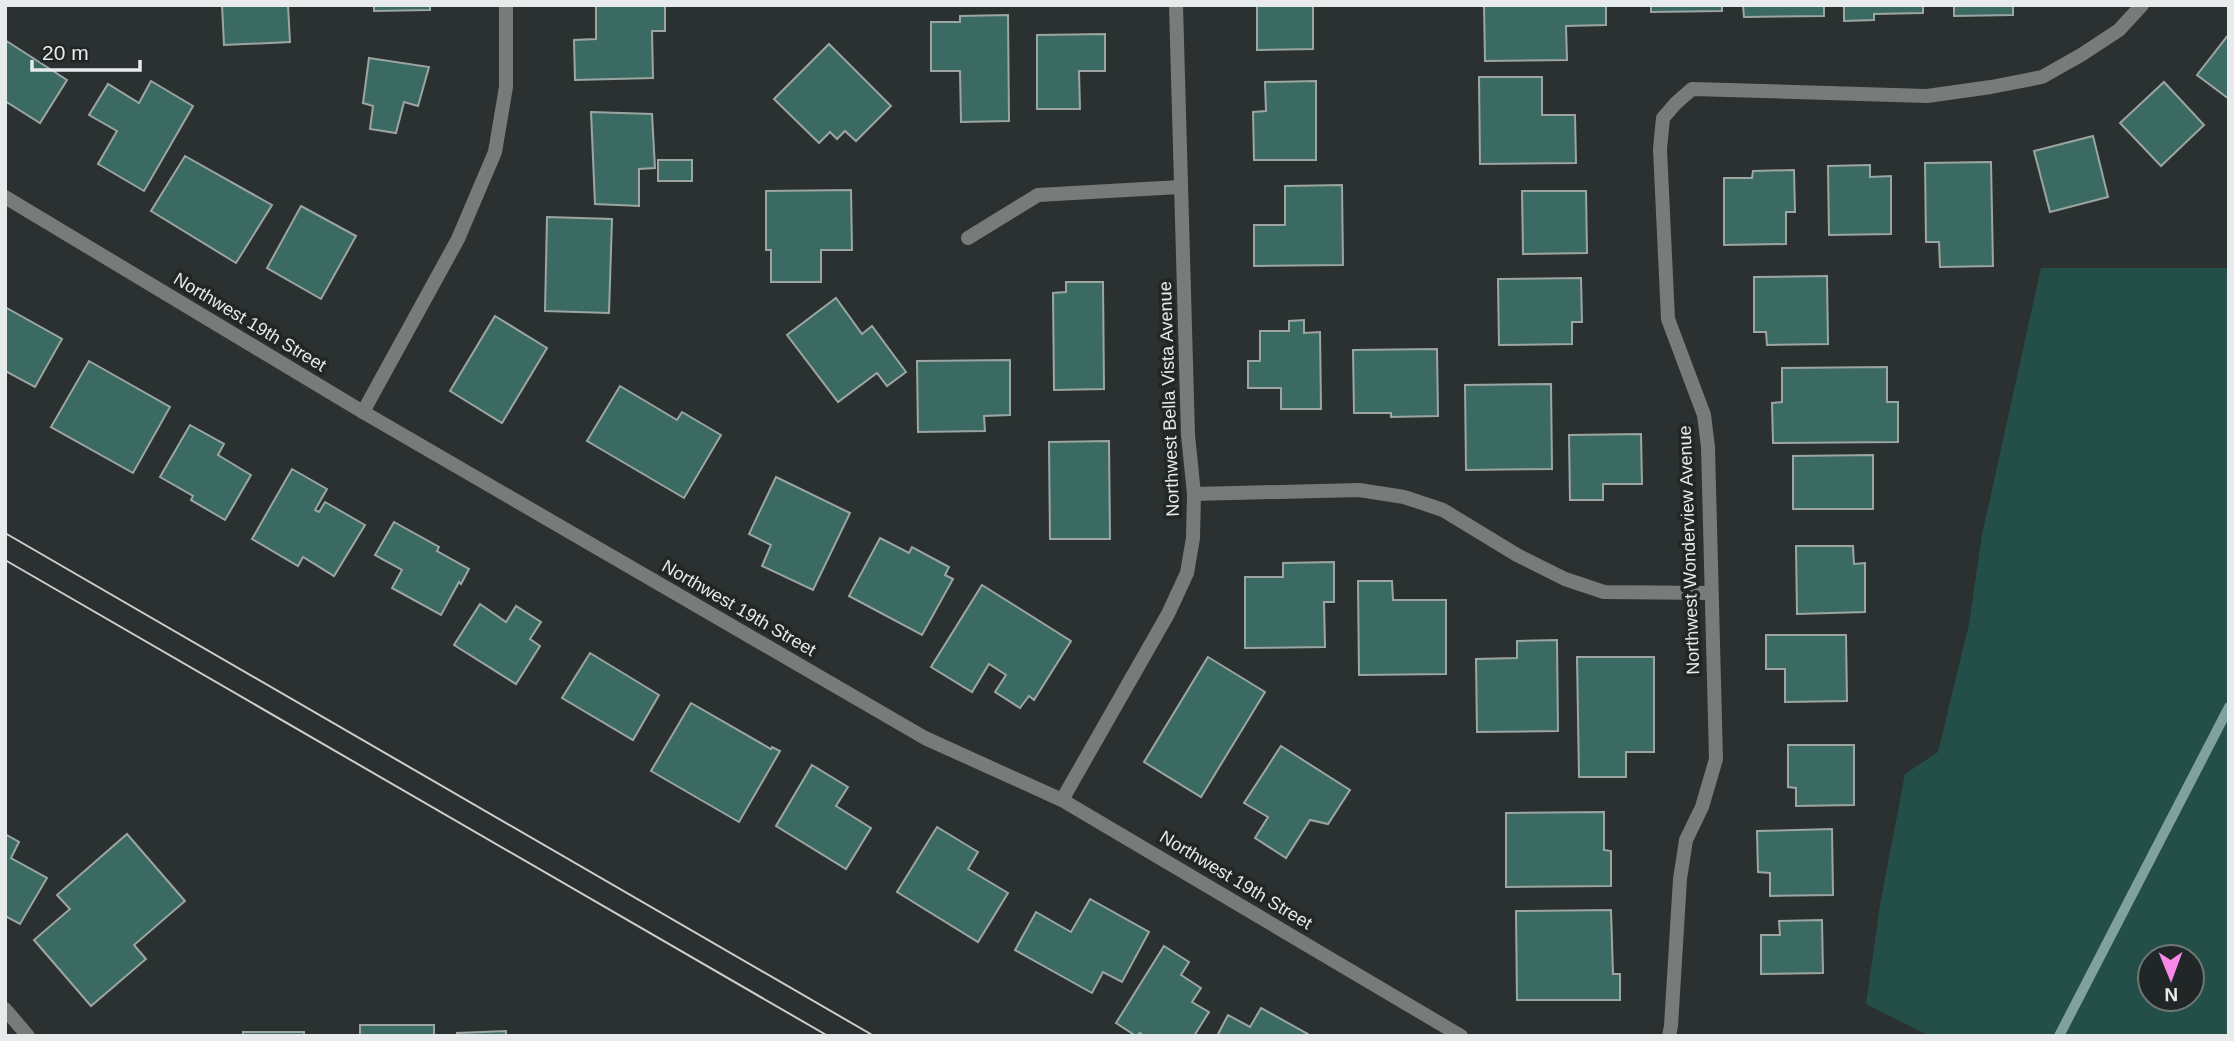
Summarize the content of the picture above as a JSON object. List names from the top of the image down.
{
  "streets": {
    "street": ["Northwest 19th Street", "Northwest Bella Vista Avenue", "Northwest Wonderview Avenue"]
  },
  "crossings": [
    ["Northwest 19th Street", "Northwest Bella Vista Avenue"]
  ],
  "scale_bar": "20 m",
  "north": "bottom"
}
